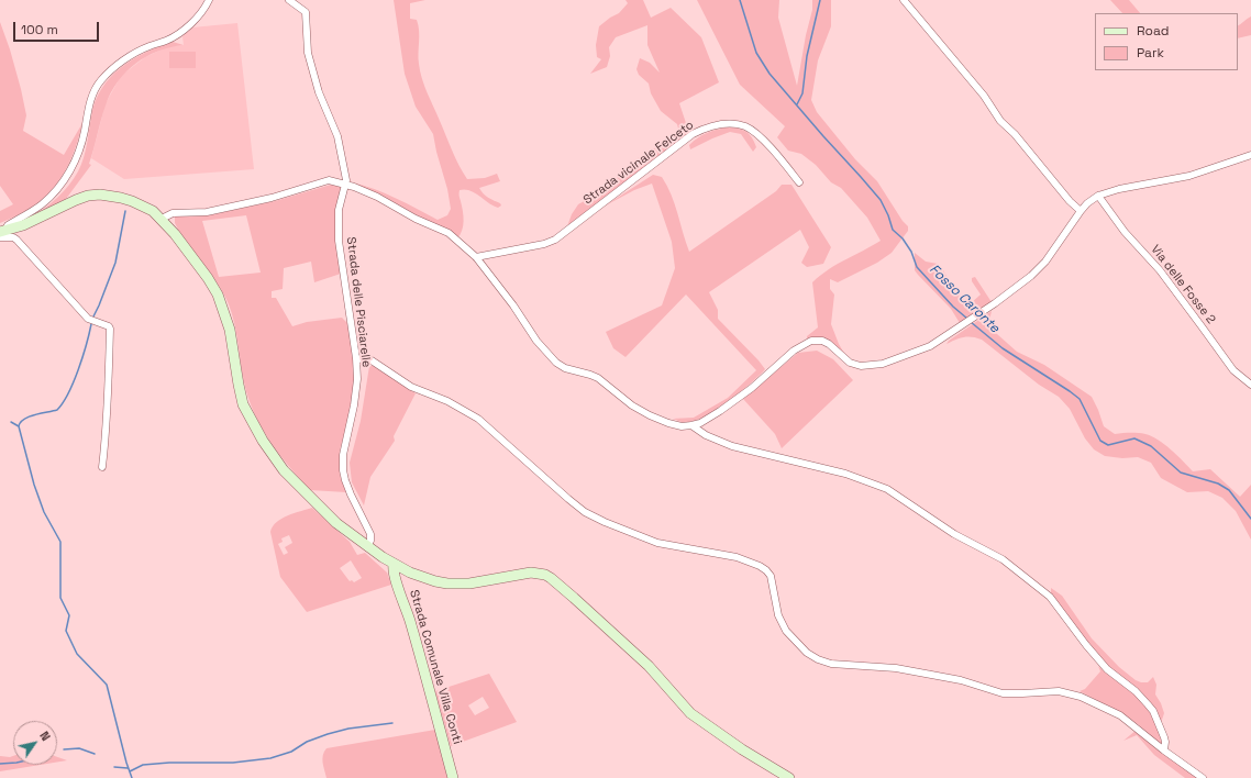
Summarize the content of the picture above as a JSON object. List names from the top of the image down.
{
  "streets": {
    "main road": ["Strada Comunale Villa Conti"],
    "street": ["Strada vicinale Felceto", "Via delle Fosse 2", "Strada delle Pisciarelle"]
  },
  "water": ["Fosso Caronte"],
  "legend": ["Road", "Park"],
  "scale_bar": "100 m",
  "north": "top right"
}
